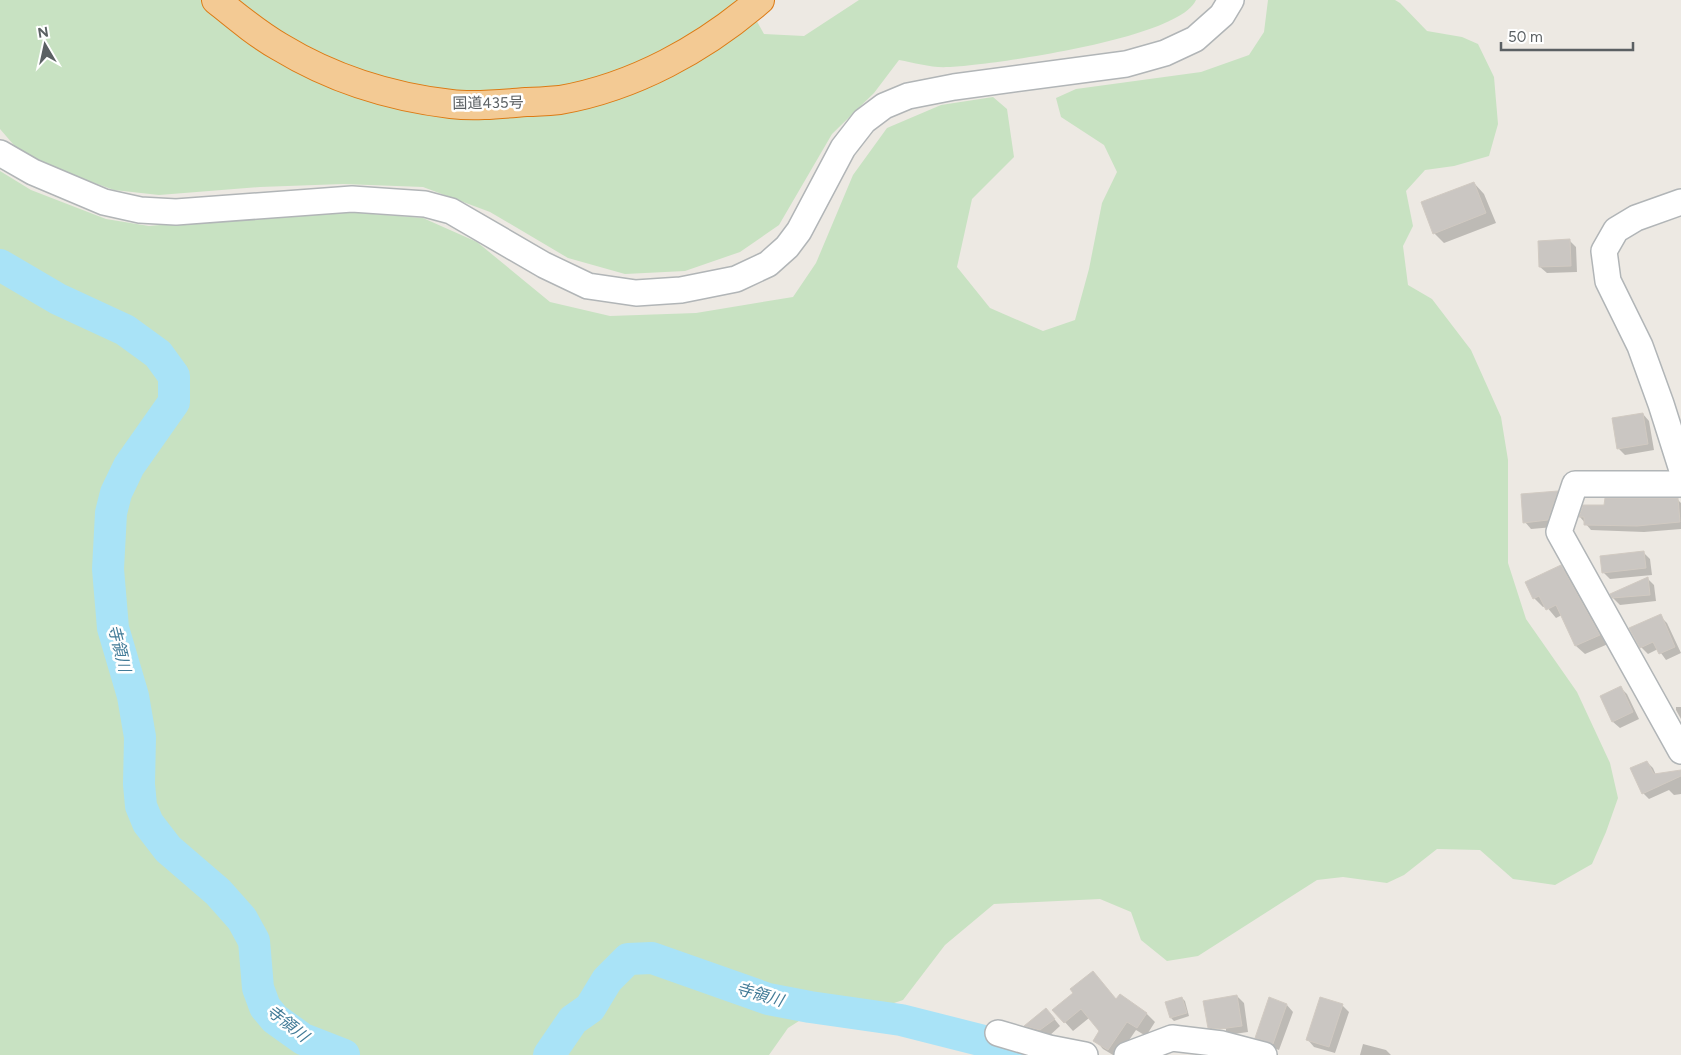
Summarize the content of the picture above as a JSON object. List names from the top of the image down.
{
  "streets": {
    "highway": ["国道435号"]
  },
  "water": ["寺領川"],
  "scale_bar": "50 m",
  "north": "top"
}
